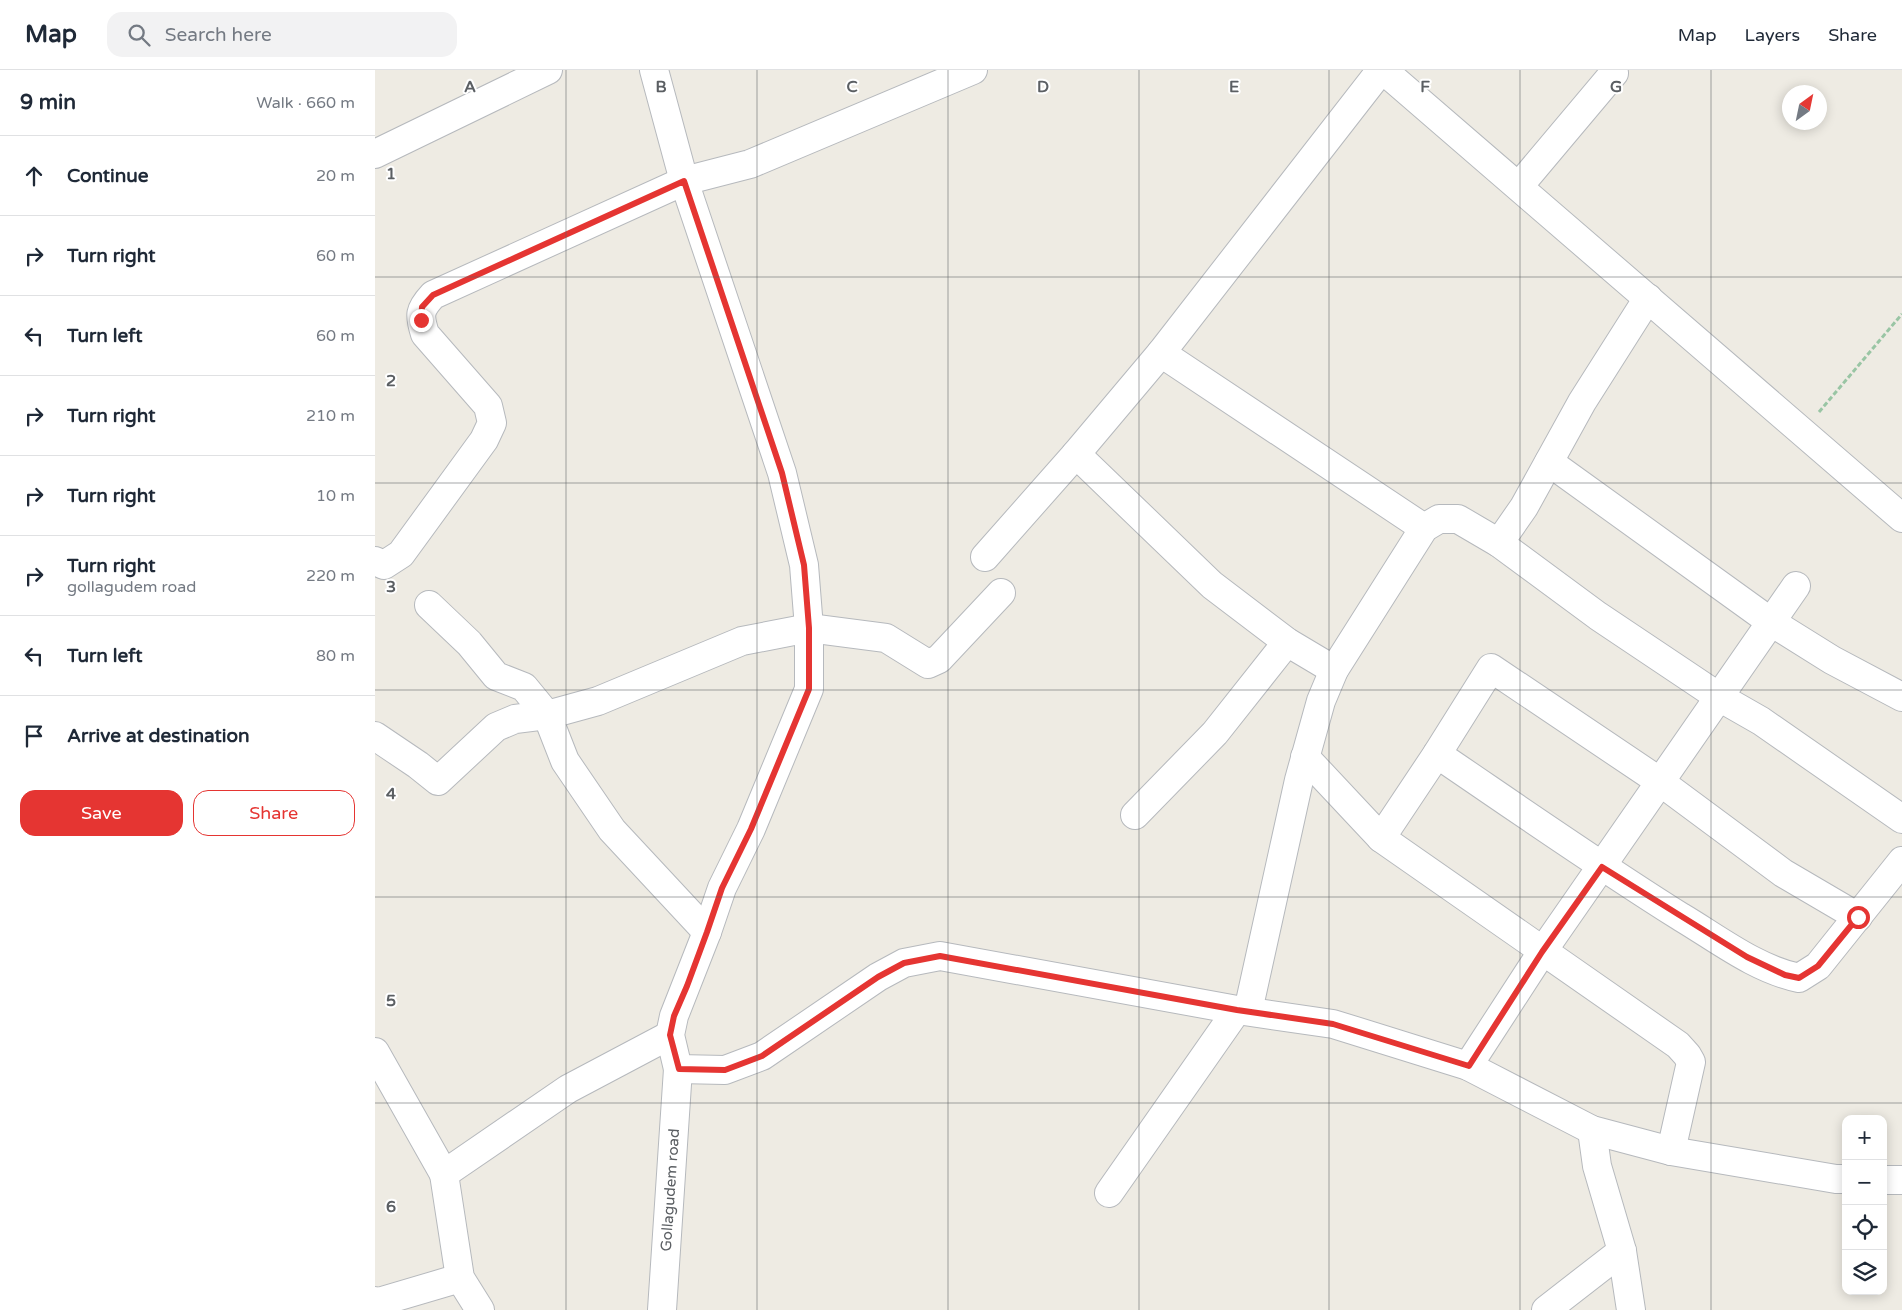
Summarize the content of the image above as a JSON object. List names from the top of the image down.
{
  "streets": {
    "street": ["Gollagudem road"]
  },
  "north": "top right",
  "page": {
    "header": "Map",
    "search": "Search here",
    "nav": ["Map", "Layers", "Share"],
    "heading": ["9 min", "Walk · 660 m"],
    "list": [
      ["Continue", "20 m"],
      ["Turn right", "60 m"],
      ["Turn left", "60 m"],
      ["Turn right", "210 m"],
      ["Turn right", "10 m"],
      ["Turn right", "gollagudem road", "220 m"],
      ["Turn left", "80 m"],
      "Arrive at destination"
    ],
    "buttons": ["Save", "Share"],
    "map_buttons": ["+", "−"]
  },
  "grid": {
    "columns": [
      "A",
      "B",
      "C",
      "D",
      "E",
      "F",
      "G"
    ],
    "rows": [
      "1",
      "2",
      "3",
      "4",
      "5",
      "6"
    ]
  }
}
